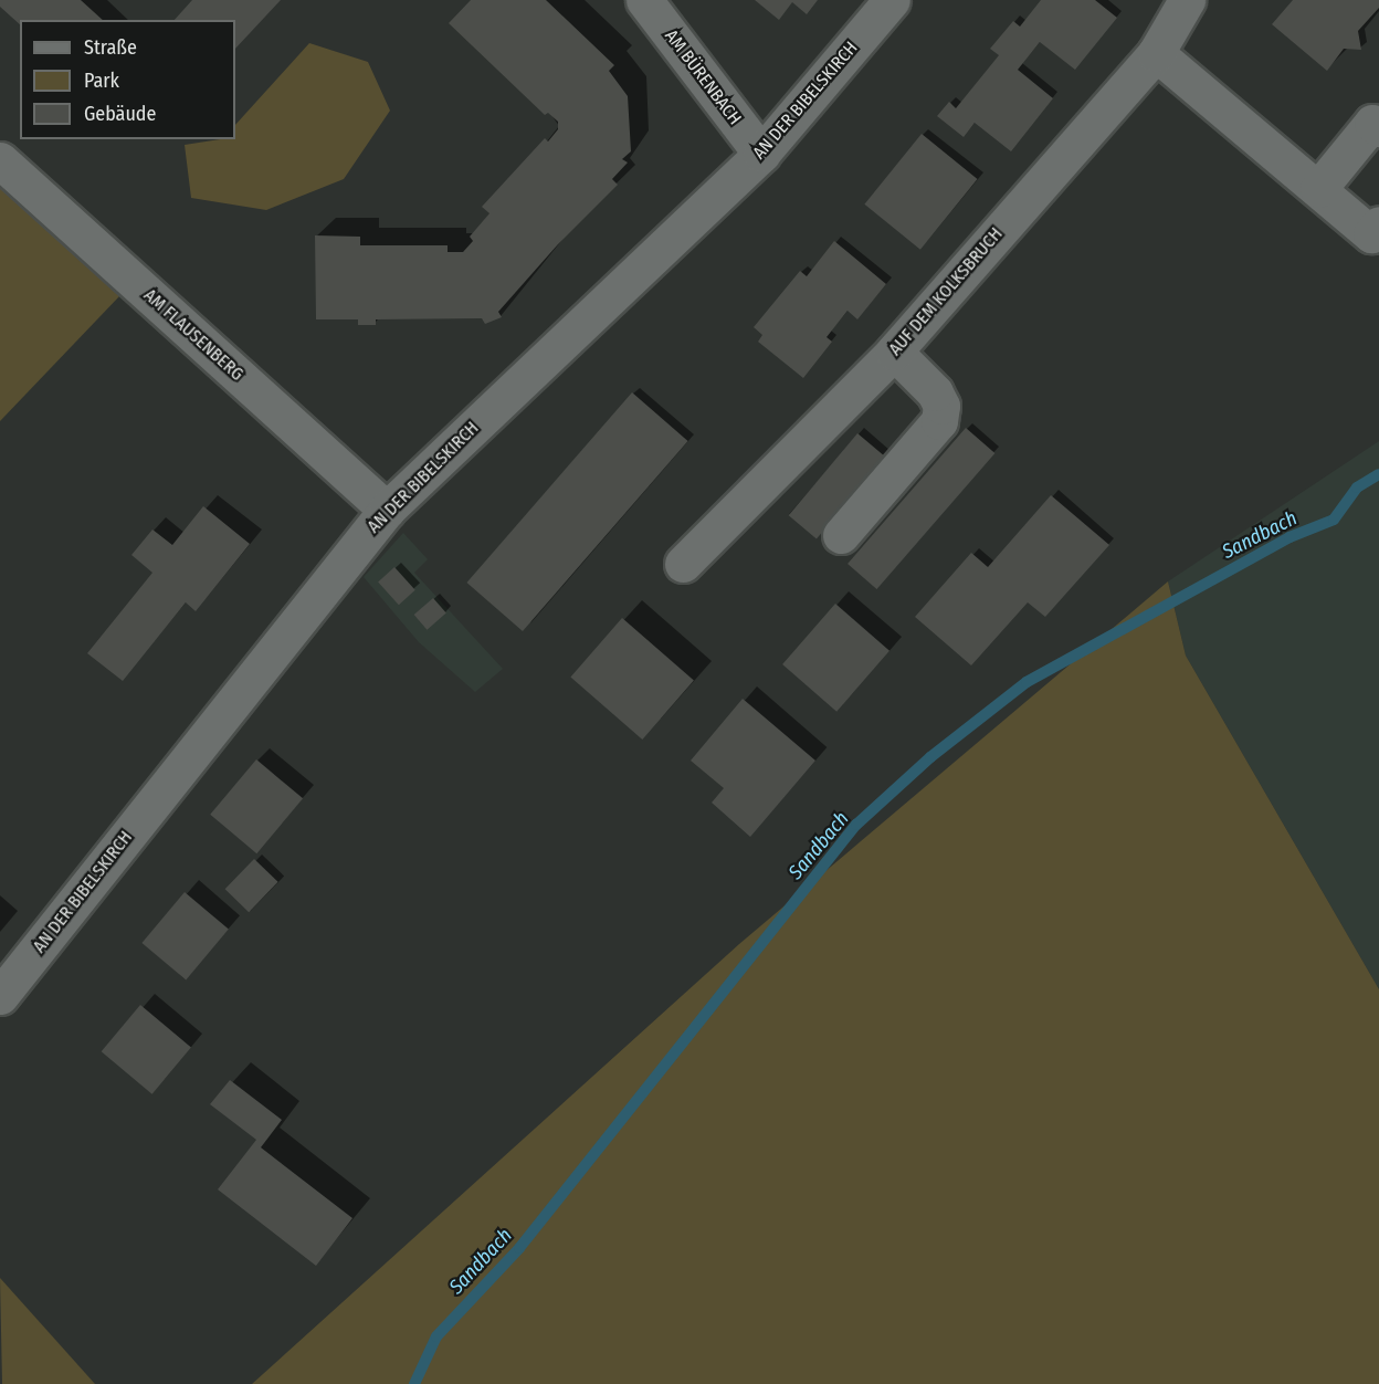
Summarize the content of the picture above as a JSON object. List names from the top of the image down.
{
  "streets": {
    "street": [
      "AM BÜRENBACH",
      "AN DER BIBELSKIRCH",
      "AUF DEM KOLKSBRUCH",
      "AM FLAUSENBERG"
    ]
  },
  "crossings": [
    ["AM BÜRENBACH", "AN DER BIBELSKIRCH"],
    ["AN DER BIBELSKIRCH", "AM FLAUSENBERG"]
  ],
  "water": ["Sandbach"],
  "legend": ["Straße", "Park", "Gebäude"]
}
